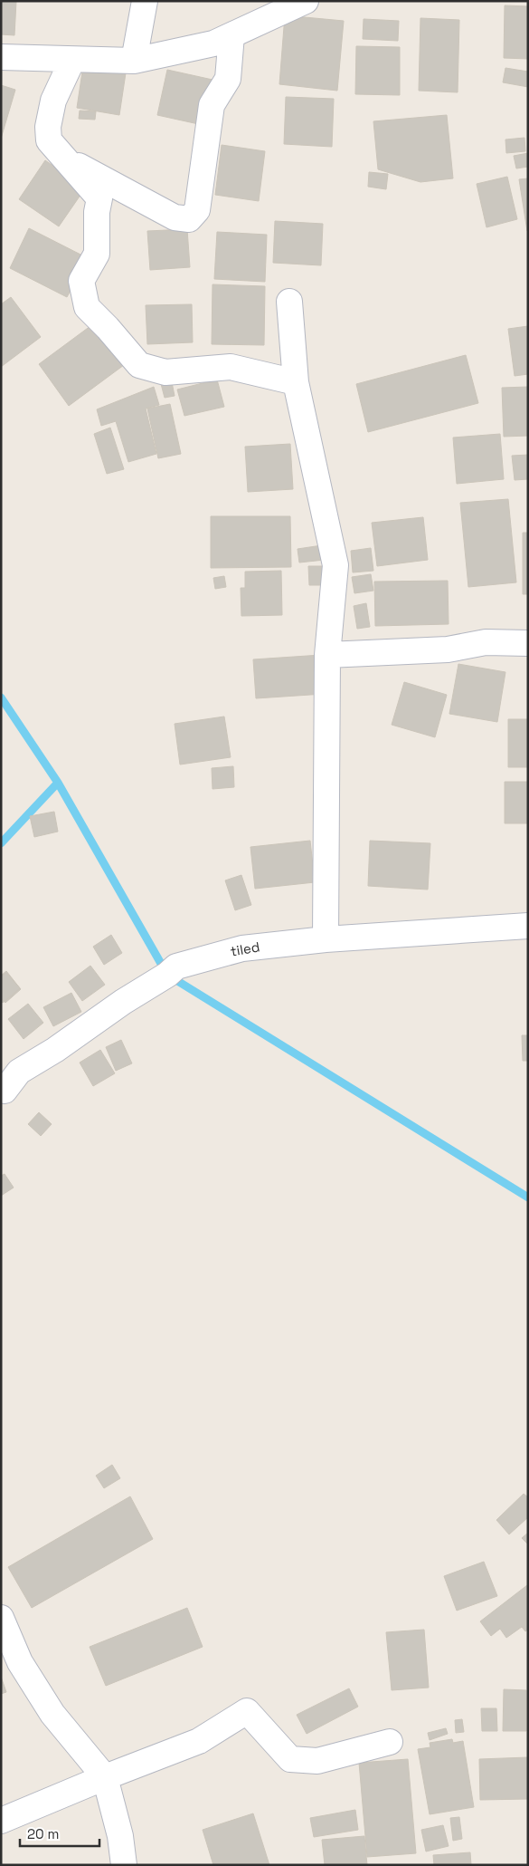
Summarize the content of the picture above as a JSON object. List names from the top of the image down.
{
  "streets": {
    "street": ["tiled"]
  },
  "scale_bar": "20 m"
}
